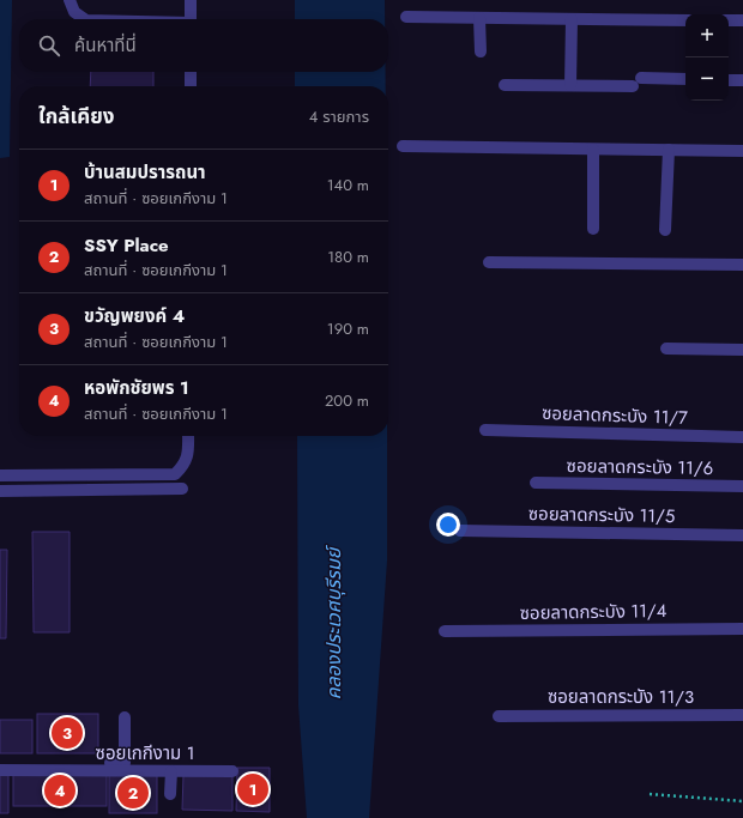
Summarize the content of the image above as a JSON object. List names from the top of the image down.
{
  "streets": {
    "street": [
      "ซอยลาดกระบัง 11/7",
      "ซอยลาดกระบัง 11/6",
      "ซอยลาดกระบัง 11/5",
      "ซอยลาดกระบัง 11/4",
      "ซอยลาดกระบัง 11/3",
      "ซอยเกกีงาม 1"
    ]
  },
  "water": ["คลองประเวศบุรีรมย์"],
  "page": {
    "map_buttons": ["+", "−"],
    "search": "ค้นหาที่นี่",
    "heading": ["ใกล้เคียง", "4 รายการ"],
    "list": [
      {
        "mark": "1",
        "name": "บ้านสมปรารถนา",
        "note": "สถานที่ · ซอยเกกีงาม 1",
        "value": "140 m"
      },
      {
        "mark": "2",
        "name": "SSY Place",
        "note": "สถานที่ · ซอยเกกีงาม 1",
        "value": "180 m"
      },
      {
        "mark": "3",
        "name": "ขวัญพยงค์ 4",
        "note": "สถานที่ · ซอยเกกีงาม 1",
        "value": "190 m"
      },
      {
        "mark": "4",
        "name": "หอพักชัยพร 1",
        "note": "สถานที่ · ซอยเกกีงาม 1",
        "value": "200 m"
      }
    ],
    "pins": [
      "3",
      "1",
      "4",
      "2"
    ]
  }
}
